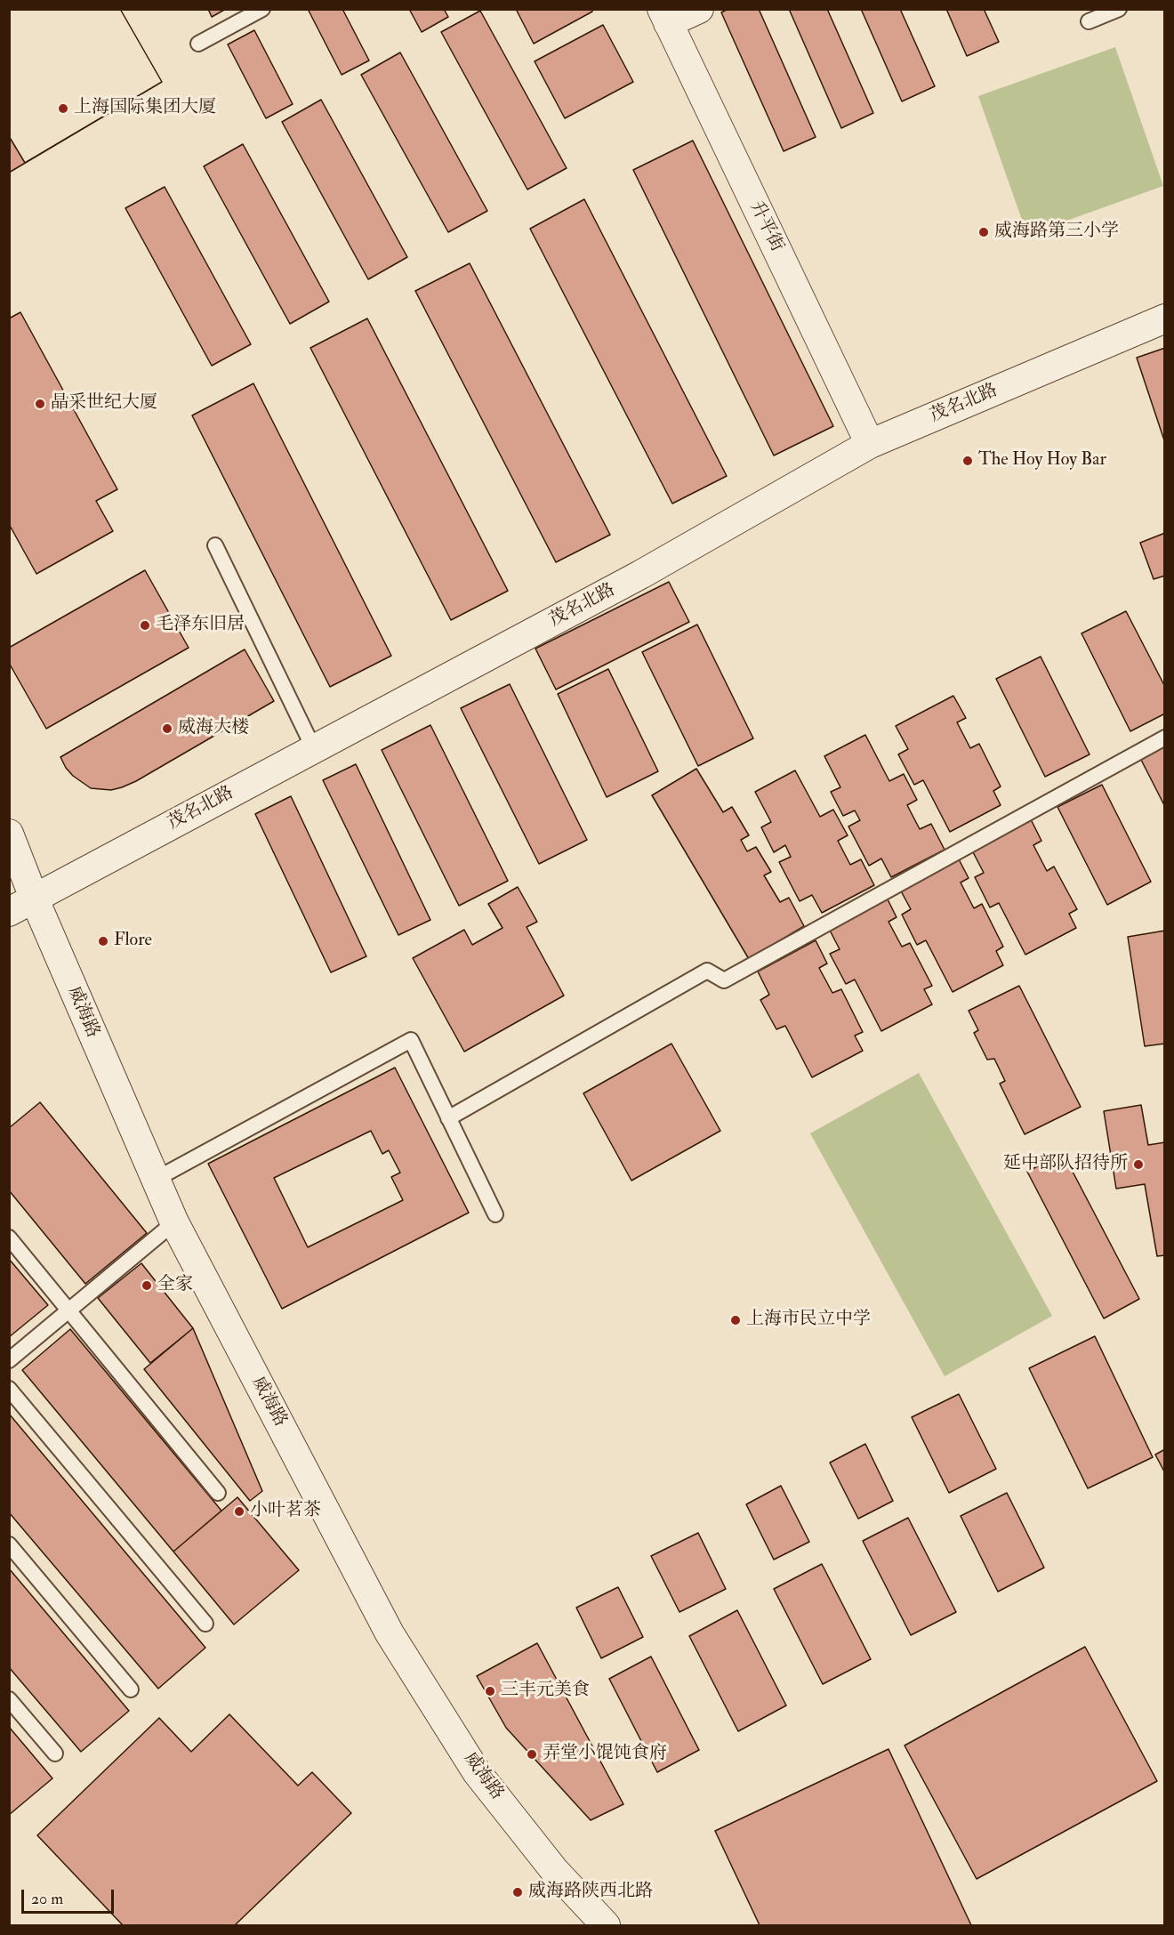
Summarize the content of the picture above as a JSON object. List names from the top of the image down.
{
  "streets": {
    "street": ["升平街", "茂名北路", "威海路"]
  },
  "crossings": [
    ["升平街", "茂名北路"],
    ["茂名北路", "威海路"]
  ],
  "places": [
    "上海国际集团大厦",
    "威海路第三小学",
    "晶采世纪大厦",
    "The Hoy Hoy Bar",
    "毛泽东旧居",
    "威海大楼",
    "Flore",
    "延中部队招待所",
    "全家",
    "上海市民立中学",
    "小叶茗茶",
    "三丰元美食",
    "弄堂小馄饨食府",
    "威海路陕西北路"
  ],
  "scale_bar": "20 m"
}
